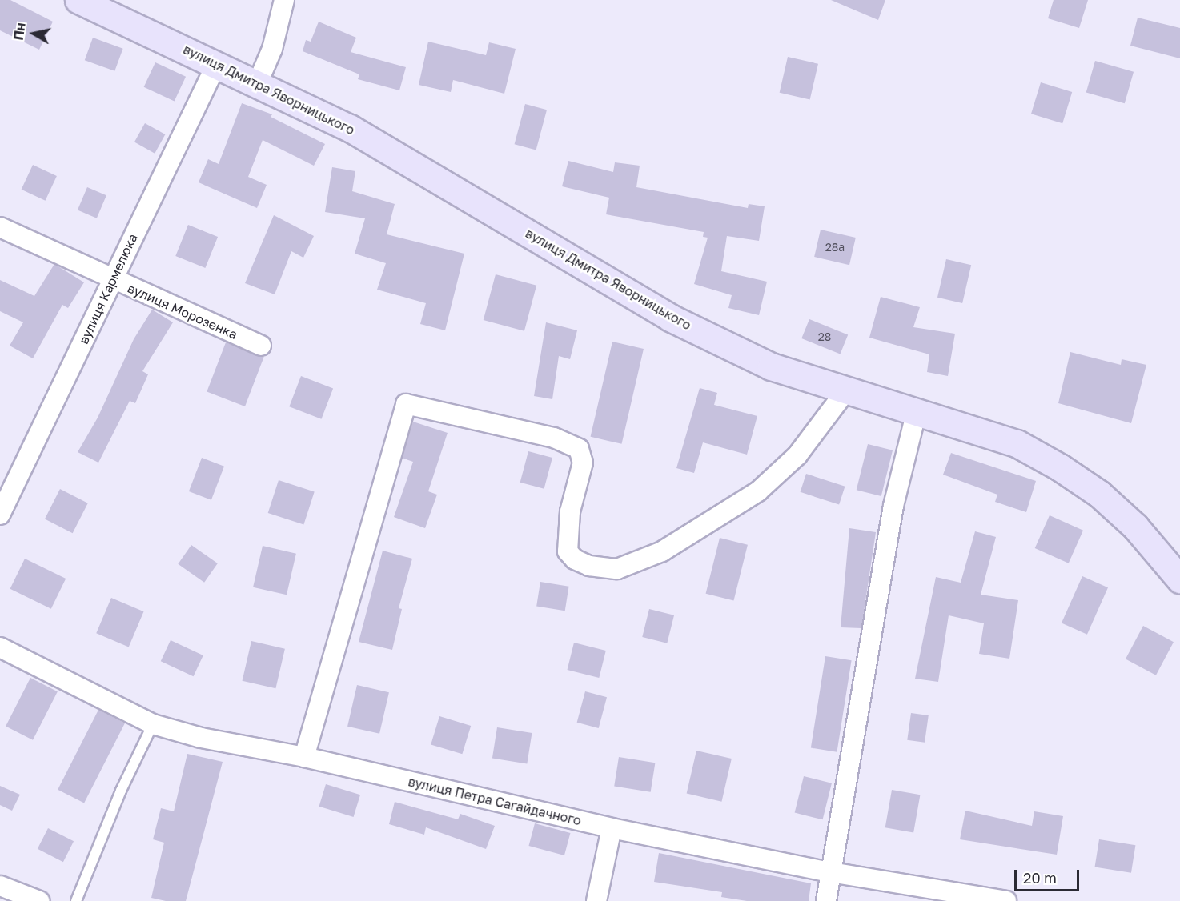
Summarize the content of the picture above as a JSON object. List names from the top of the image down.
{
  "streets": {
    "street": [
      "вулиця Дмитра Яворницького",
      "вулиця Кармелюка",
      "вулиця Морозенка",
      "вулиця Петра Сагайдачного"
    ]
  },
  "crossings": [
    ["вулиця Дмитра Яворницького", "вулиця Кармелюка"],
    ["вулиця Кармелюка", "вулиця Морозенка"]
  ],
  "house_numbers": ["28а", "28"],
  "scale_bar": "20 m",
  "north": "left"
}
